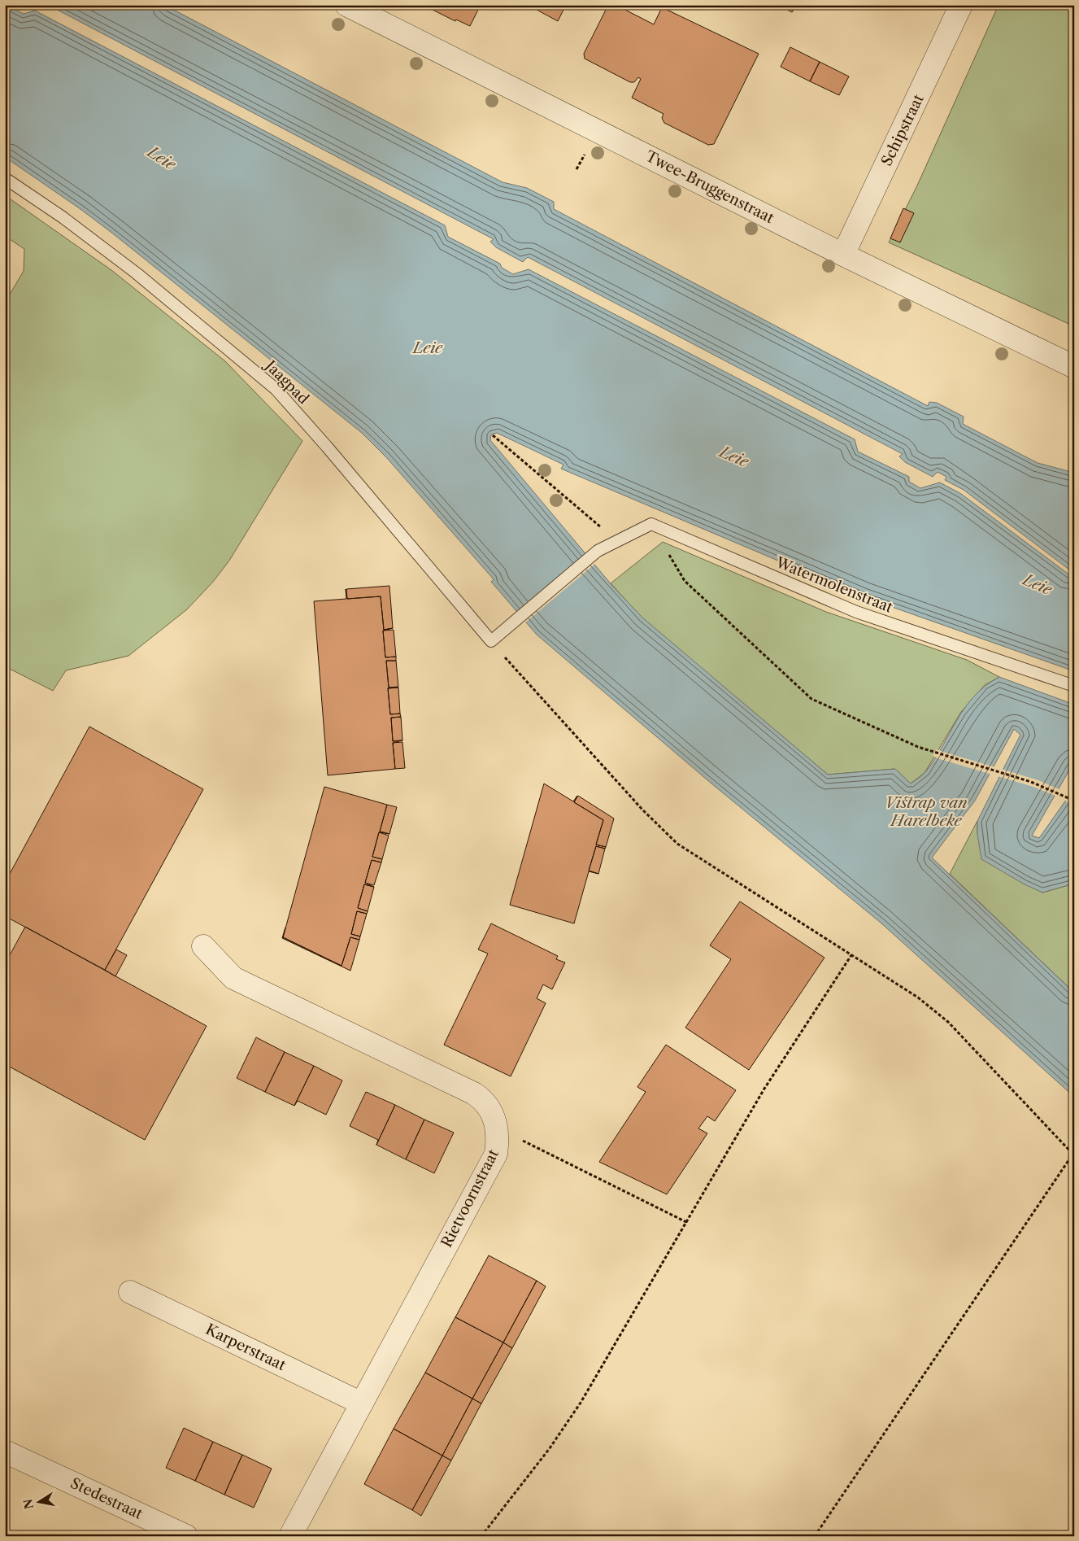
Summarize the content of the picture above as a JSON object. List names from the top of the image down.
{
  "streets": {
    "street": [
      "Schipstraat",
      "Twee-Bruggenstraat",
      "Rietvoornstraat",
      "Karperstraat",
      "Stedestraat"
    ],
    "lane": ["Jaagpad", "Watermolenstraat"]
  },
  "crossings": [
    ["Schipstraat", "Twee-Bruggenstraat"],
    ["Rietvoornstraat", "Karperstraat"]
  ],
  "water": ["Leie", "Vistrap van Harelbeke"],
  "north": "left"
}
